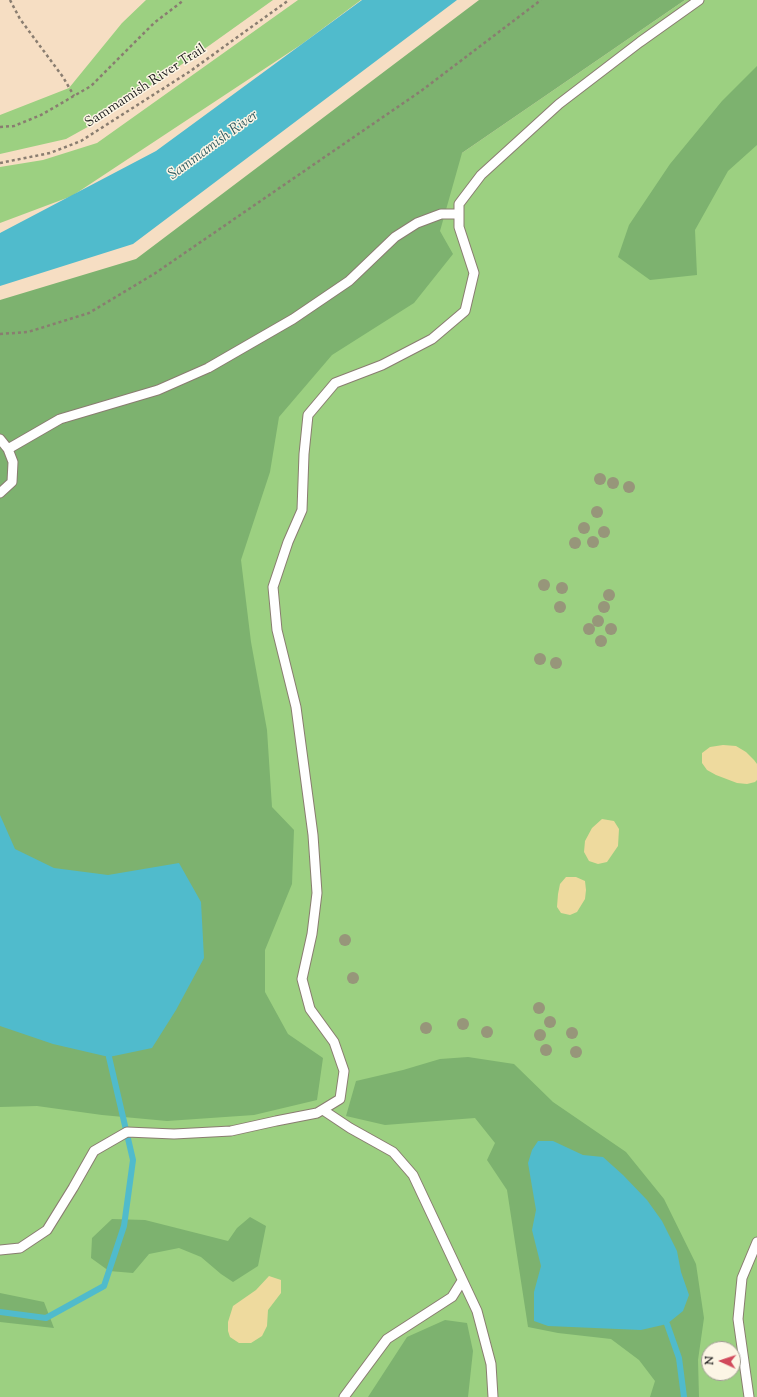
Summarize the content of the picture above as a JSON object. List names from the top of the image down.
{
  "streets": {
    "path": ["Sammamish River Trail"]
  },
  "water": ["Sammamish River"],
  "north": "left"
}
